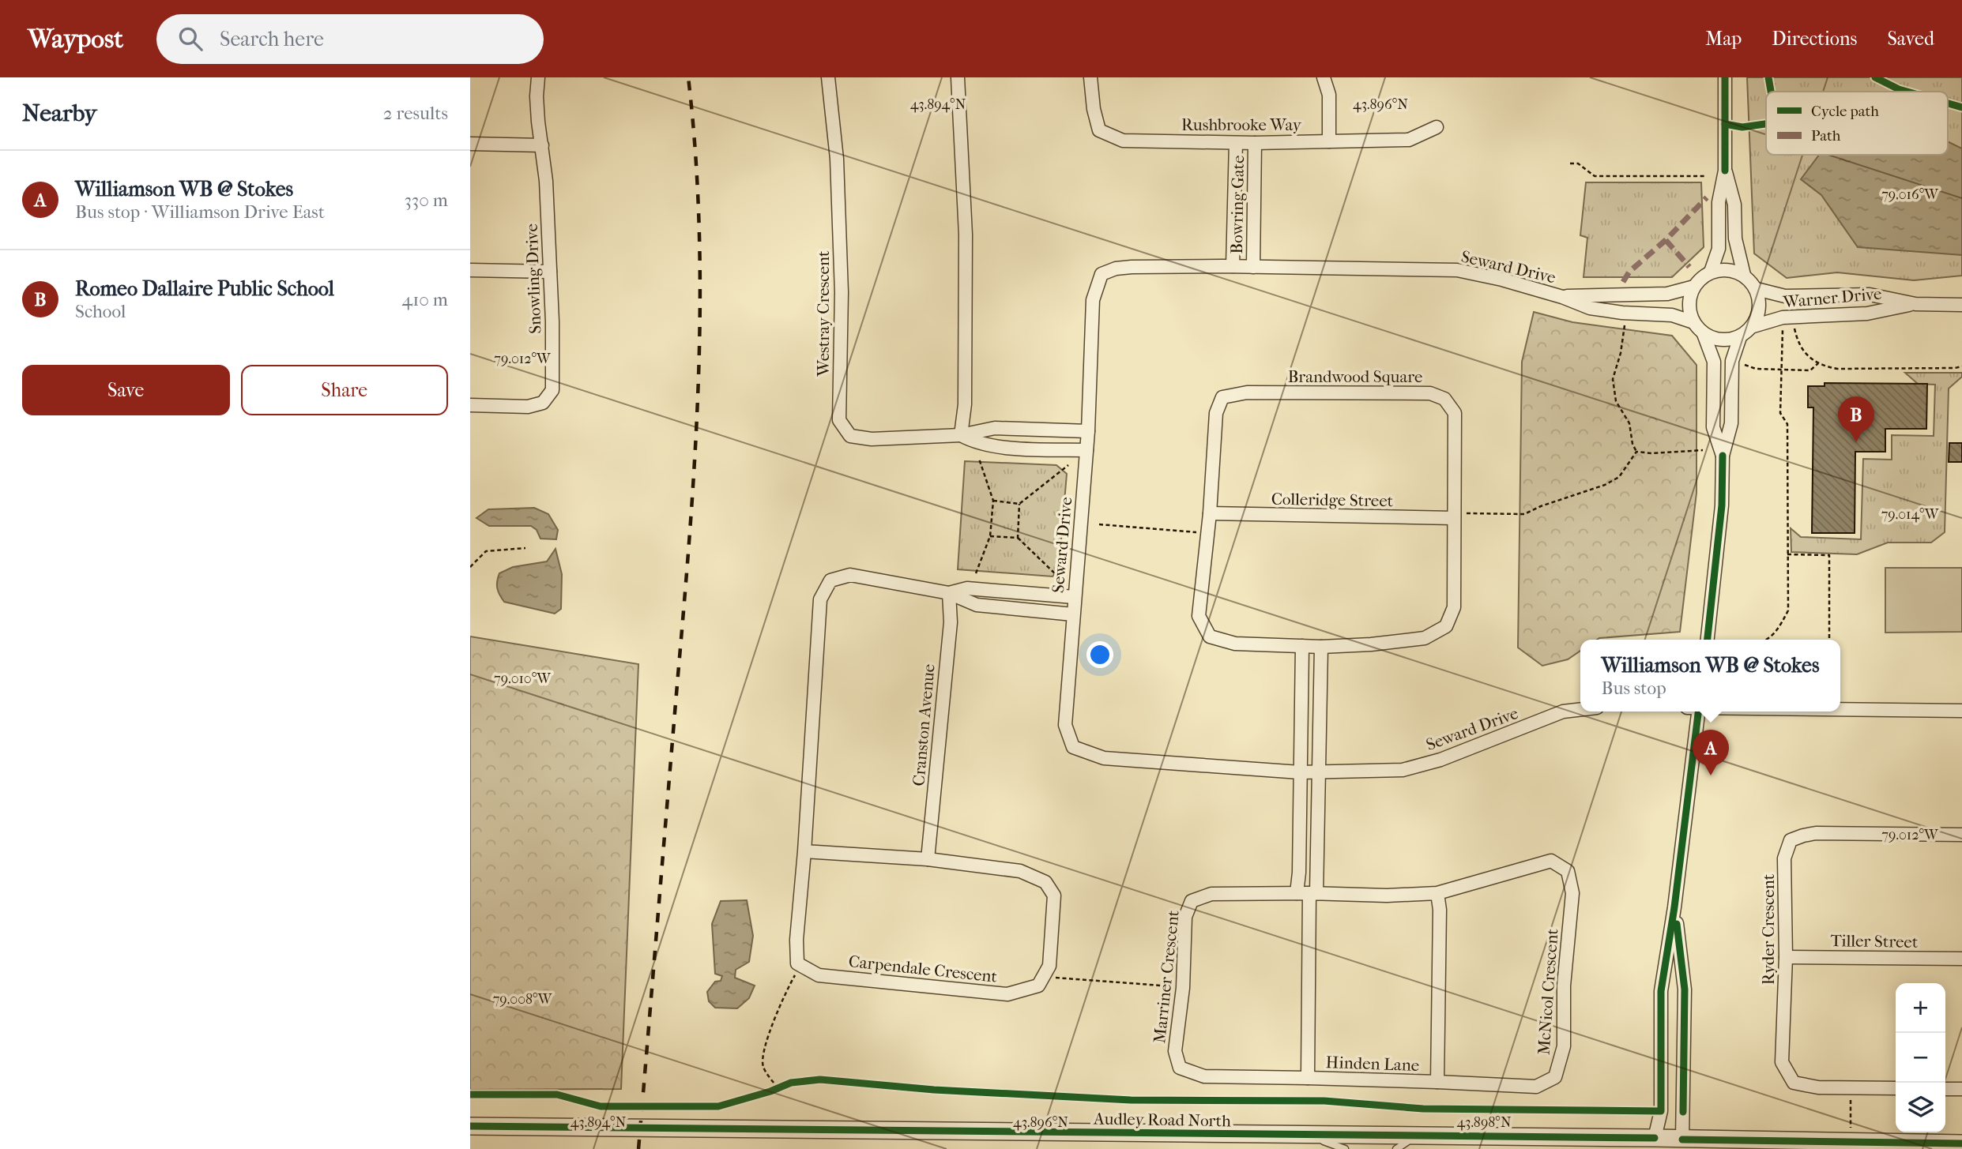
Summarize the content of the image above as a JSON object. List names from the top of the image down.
{
  "streets": {
    "street": [
      "Rushbrooke Way",
      "Bowring Gate",
      "Seward Drive",
      "Snowling Drive",
      "Warner Drive",
      "Westray Crescent",
      "Brandwood Square",
      "Colleridge Street",
      "Cranston Avenue",
      "Ryder Crescent",
      "Tiller Street",
      "Carpendale Crescent",
      "Marriner Crescent",
      "McNicol Crescent",
      "Hinden Lane",
      "Audley Road North"
    ]
  },
  "crossings": [
    ["Rushbrooke Way", "Bowring Gate"],
    ["Bowring Gate", "Seward Drive"],
    ["Seward Drive", "Warner Drive"],
    ["Seward Drive", "Westray Crescent"],
    ["Brandwood Square", "Colleridge Street"],
    ["Ryder Crescent", "Tiller Street"],
    ["Marriner Crescent", "McNicol Crescent"],
    ["Marriner Crescent", "Hinden Lane"],
    ["McNicol Crescent", "Hinden Lane"]
  ],
  "legend": ["Cycle path", "Path"],
  "page": {
    "header": "Waypost",
    "search": "Search here",
    "nav": ["Map", "Directions", "Saved"],
    "heading": ["Nearby", "2 results"],
    "list": [
      {
        "mark": "A",
        "name": "Williamson WB @ Stokes",
        "note": "Bus stop · Williamson Drive East",
        "value": "330 m"
      },
      {
        "mark": "B",
        "name": "Romeo Dallaire Public School",
        "note": "School",
        "value": "410 m"
      }
    ],
    "buttons": ["Save", "Share"],
    "pins": ["B", "A"],
    "popup": ["Williamson WB @ Stokes", "Bus stop"],
    "map_buttons": ["+", "−"]
  },
  "coordinates": [
    "43.894°N",
    "43.896°N",
    "79.016°W",
    "79.012°W",
    "79.014°W",
    "79.010°W",
    "79.008°W",
    "43.898°N"
  ]
}
